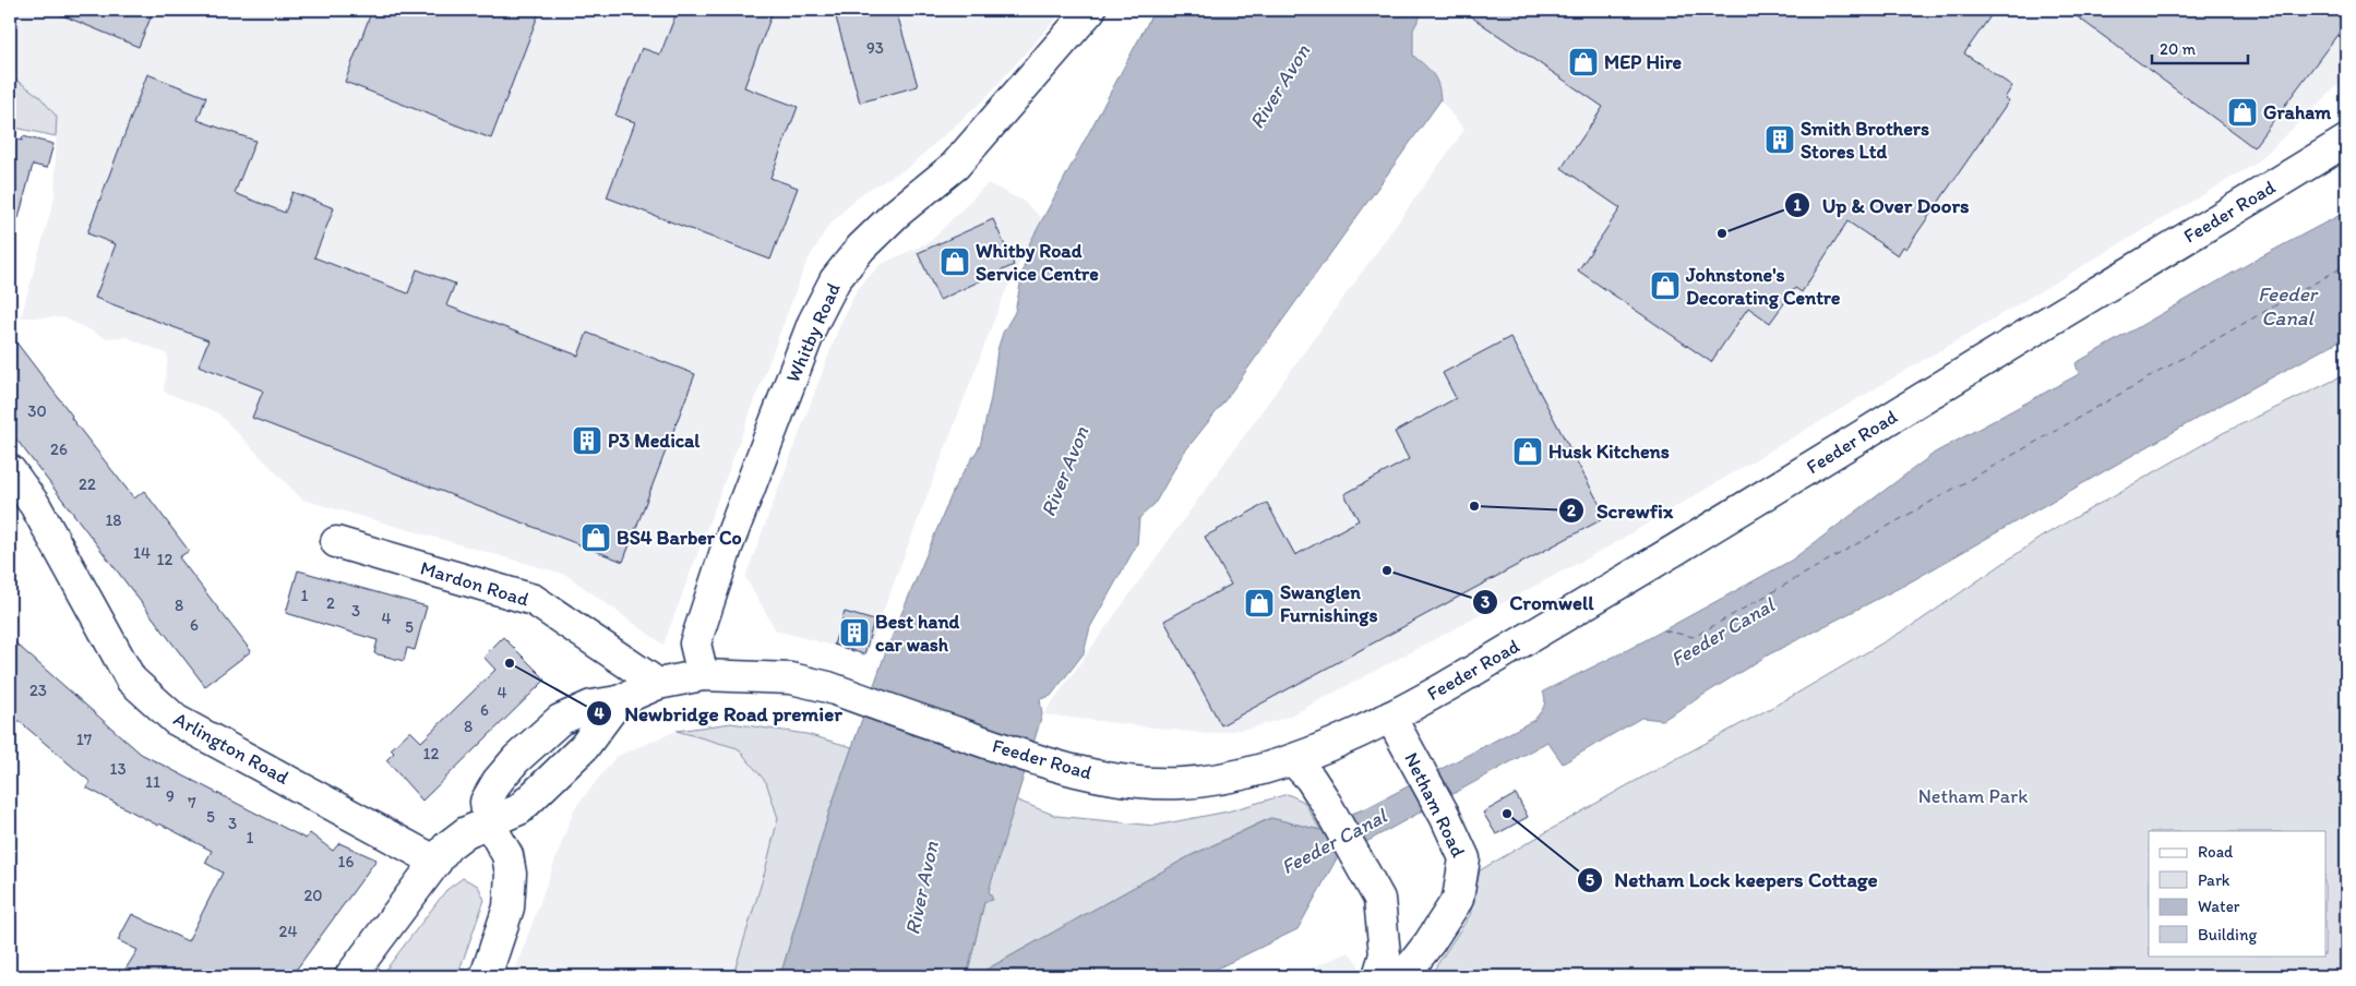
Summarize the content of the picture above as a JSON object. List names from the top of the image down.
{
  "streets": {
    "street": [
      "Feeder Road",
      "Whitby Road",
      "Mardon Road",
      "Arlington Road",
      "Netham Road"
    ]
  },
  "crossings": [
    ["Feeder Road", "Whitby Road"],
    ["Feeder Road", "Mardon Road"],
    ["Feeder Road", "Netham Road"]
  ],
  "water": ["River Avon", "Feeder Canal"],
  "parks": ["Netham Park"],
  "places": {
    "shop": [
      "MEP Hire",
      "Graham",
      "Whitby Road Service Centre",
      "Johnstone's Decorating Centre",
      "Husk Kitchens",
      "BS4 Barber Co",
      "Swanglen Furnishings"
    ],
    "building": ["Smith Brothers Stores Ltd", "P3 Medical", "Best hand car wash"],
    "other": [
      "Up & Over Doors",
      "Screwfix",
      "Cromwell",
      "Newbridge Road premier",
      "Netham Lock keepers Cottage"
    ]
  },
  "house_numbers": [
    "93",
    "30",
    "26",
    "22",
    "18",
    "14",
    "12",
    "1",
    "2",
    "8",
    "3",
    "4",
    "6",
    "5",
    "23",
    "4",
    "6",
    "8",
    "17",
    "12",
    "13",
    "11",
    "9",
    "7",
    "5",
    "3",
    "1",
    "16",
    "20",
    "24"
  ],
  "legend": [
    "Road",
    "Park",
    "Water",
    "Building"
  ],
  "scale_bar": "20 m"
}
